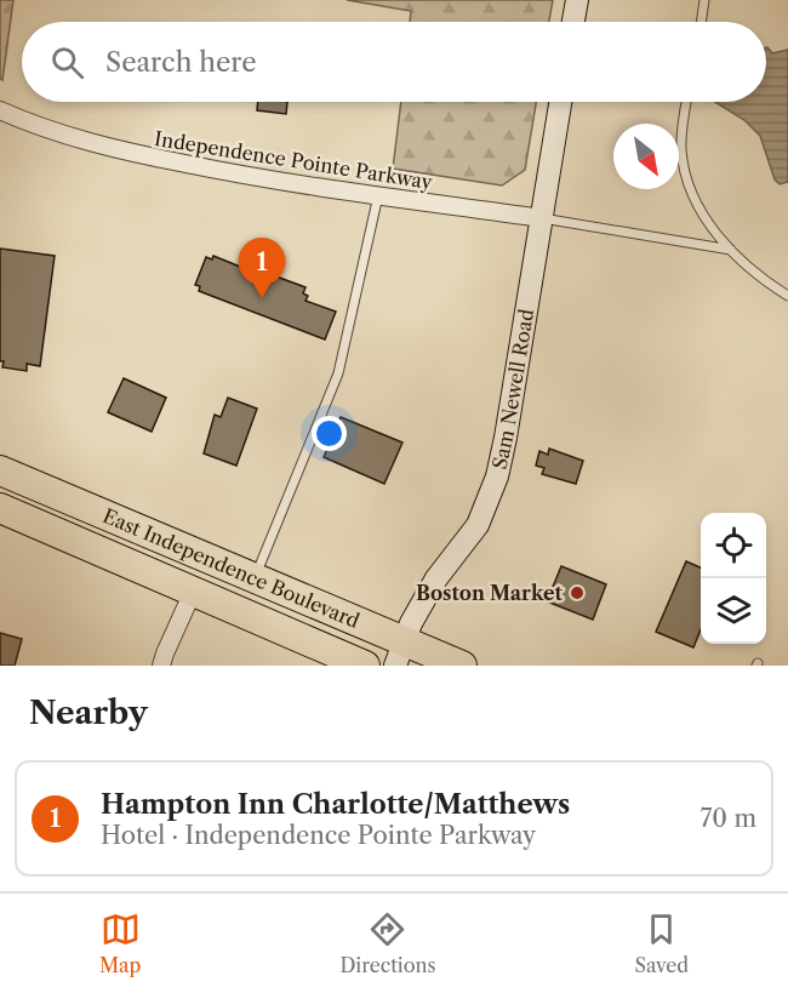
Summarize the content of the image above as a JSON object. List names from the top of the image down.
{
  "streets": {
    "highway": ["East Independence Boulevard"],
    "main road": ["Sam Newell Road"],
    "street": ["Independence Pointe Parkway"]
  },
  "crossings": [
    ["Independence Pointe Parkway", "Sam Newell Road"],
    ["Sam Newell Road", "East Independence Boulevard"]
  ],
  "places": ["Boston Market"],
  "north": "bottom right",
  "page": {
    "search": "Search here",
    "pins": "1",
    "heading": "Nearby",
    "list": [
      {
        "mark": "1",
        "name": "Hampton Inn Charlotte/Matthews",
        "note": "Hotel · Independence Pointe Parkway",
        "value": "70 m"
      }
    ],
    "nav": ["Map", "Directions", "Saved"]
  }
}
